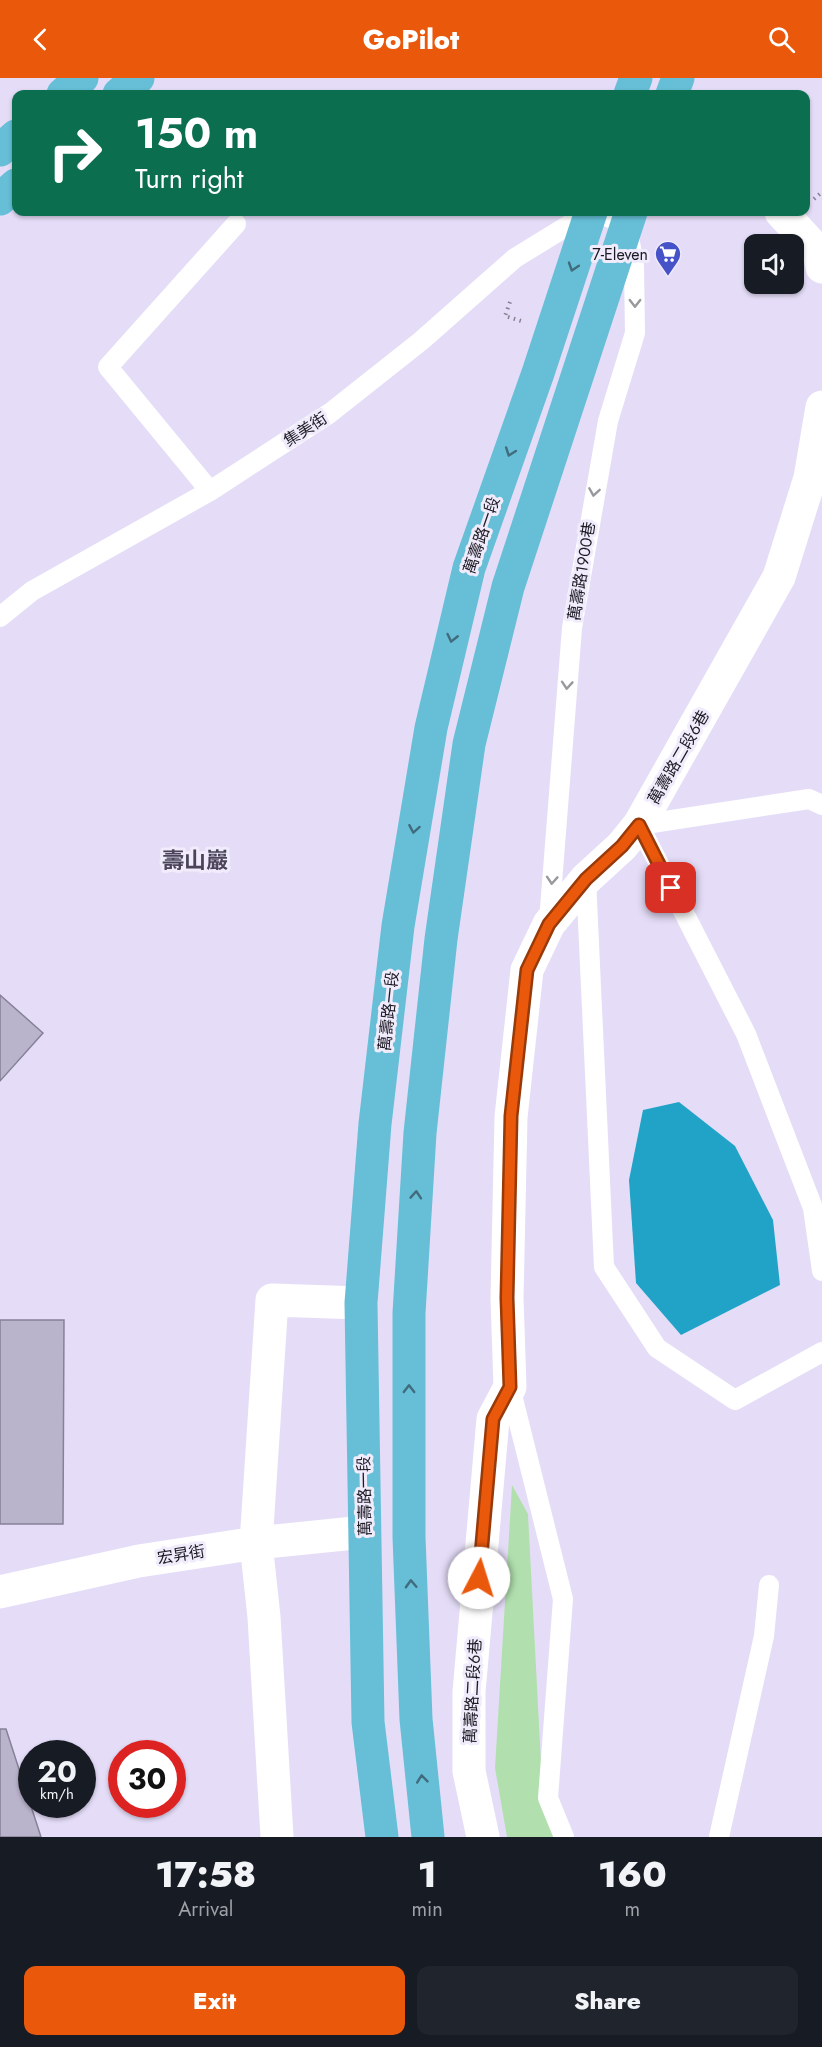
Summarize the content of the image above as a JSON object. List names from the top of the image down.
{
  "streets": {
    "main road": ["萬壽路一段"],
    "street": ["萬壽路二段6巷", "宏昇街"],
    "lane": ["集美街", "萬壽路1900巷"]
  },
  "crossings": [
    ["萬壽路一段", "宏昇街"],
    ["萬壽路1900巷", "萬壽路二段6巷"]
  ],
  "one_way": ["萬壽路1900巷"],
  "districts": ["壽山巖"],
  "places": {
    "supermarket": ["7-Eleven"]
  },
  "page": {
    "header": "GoPilot",
    "turn": ["150 m", "Turn right"],
    "speed": "20 km/h",
    "limit": "30",
    "eta": [
      "17:58",
      "Arrival",
      "1",
      "min",
      "160",
      "m"
    ],
    "buttons": ["Exit", "Share"]
  }
}
